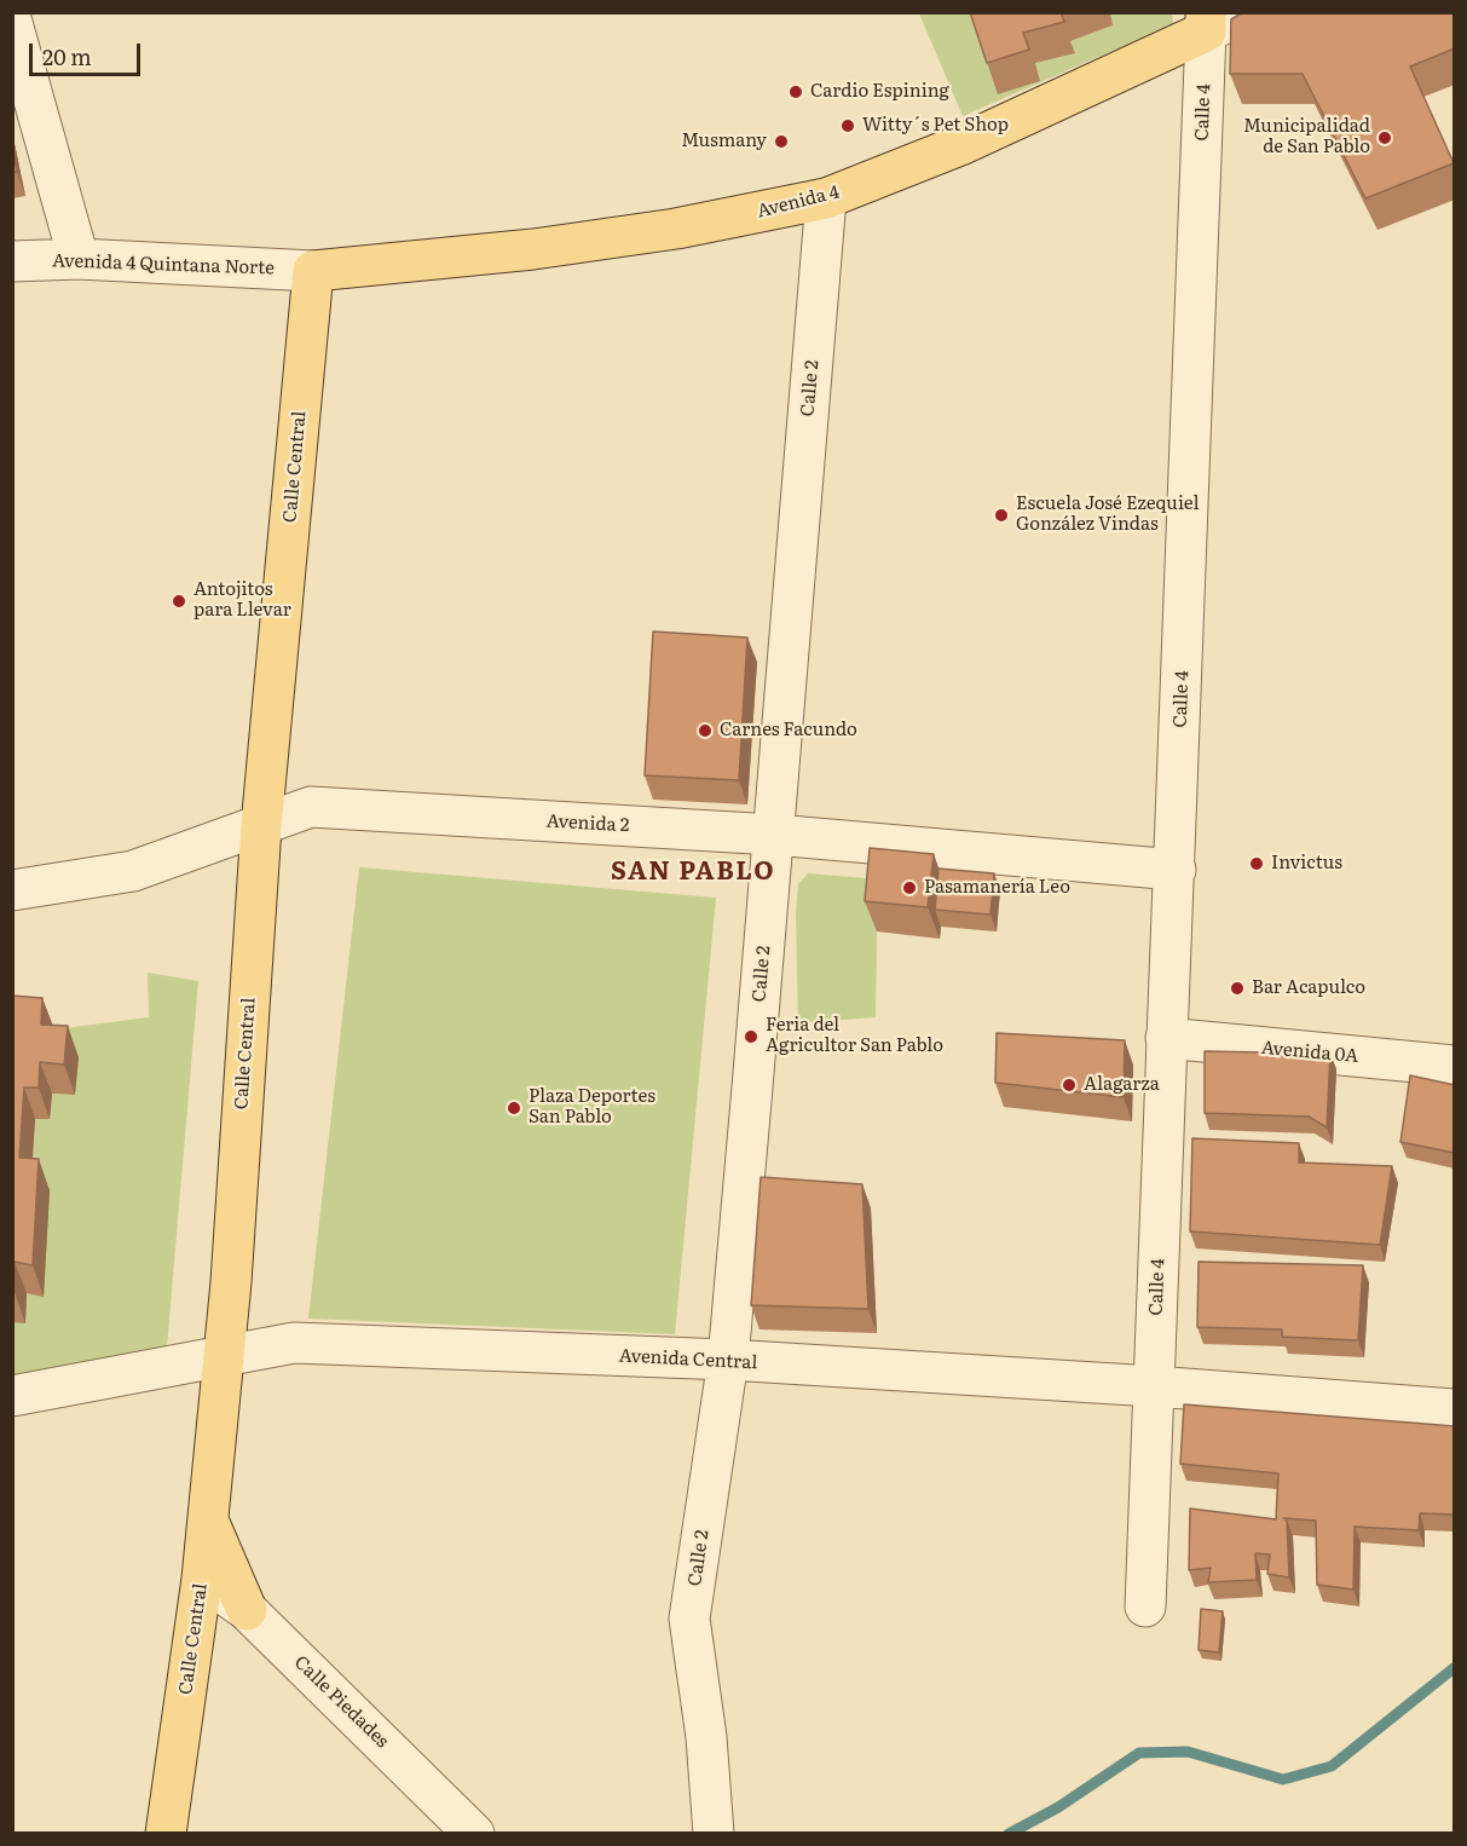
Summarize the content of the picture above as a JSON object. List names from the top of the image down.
{
  "streets": {
    "main road": ["Avenida 4", "Calle Central"],
    "street": [
      "Calle 4",
      "Avenida 4 Quintana Norte",
      "Calle 2",
      "Avenida 2",
      "Avenida 0A",
      "Avenida Central",
      "Calle Piedades"
    ]
  },
  "crossings": [
    ["Calle 4", "Avenida 4"],
    ["Calle 4", "Avenida 2"],
    ["Calle 4", "Avenida 0A"],
    ["Calle 4", "Avenida Central"],
    ["Avenida 4", "Avenida 4 Quintana Norte"],
    ["Avenida 4", "Calle 2"],
    ["Avenida 4", "Calle Central"],
    ["Avenida 4 Quintana Norte", "Calle Central"],
    ["Calle 2", "Avenida 2"],
    ["Calle 2", "Avenida Central"],
    ["Calle Central", "Avenida 2"],
    ["Calle Central", "Avenida Central"],
    ["Calle Central", "Calle Piedades"]
  ],
  "districts": ["SAN PABLO"],
  "places": [
    "Cardio Espining",
    "Witty´s Pet Shop",
    "Municipalidad de San Pablo",
    "Musmany",
    "Escuela José Ezequiel González Vindas",
    "Antojitos para Llevar",
    "Carnes Facundo",
    "Invictus",
    "Pasamanería Leo",
    "Bar Acapulco",
    "Feria del Agricultor San Pablo",
    "Alagarza",
    "Plaza Deportes San Pablo"
  ],
  "scale_bar": "20 m"
}
